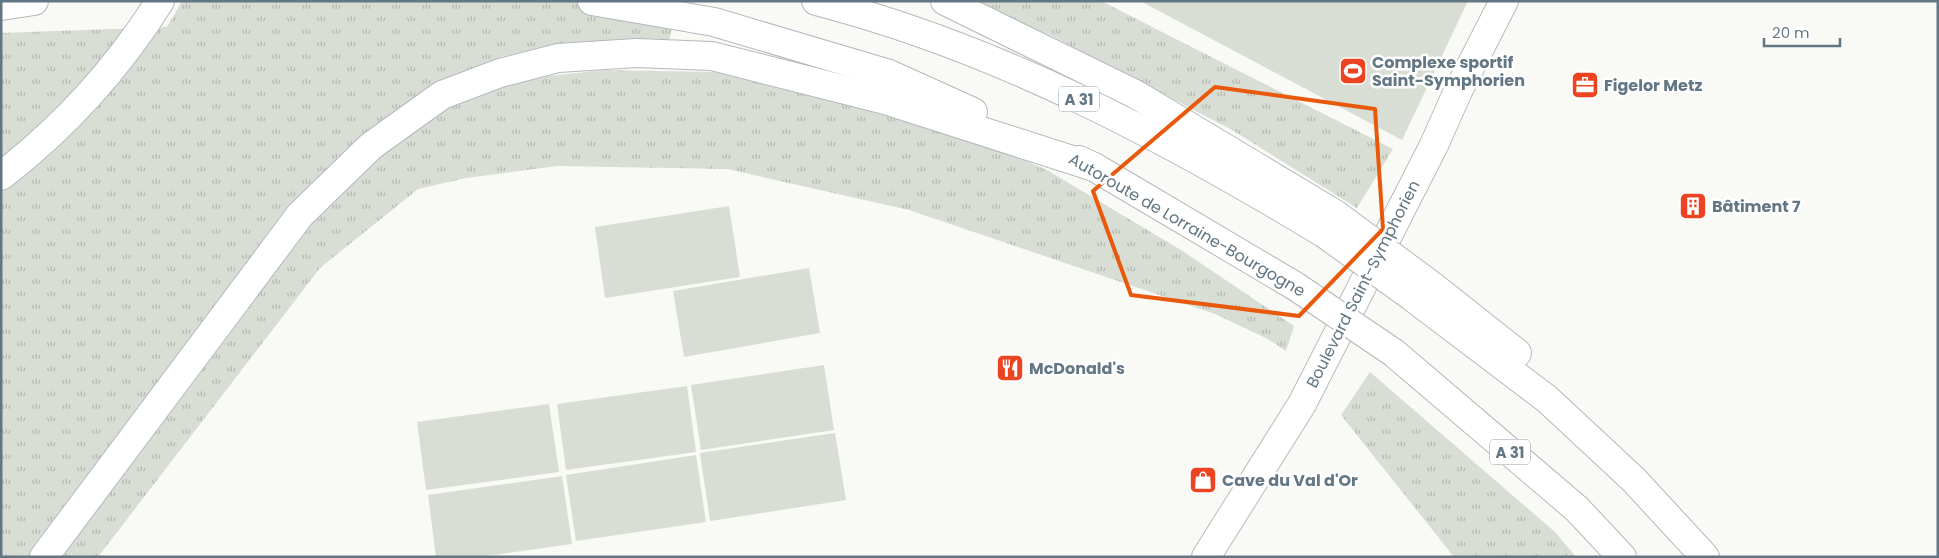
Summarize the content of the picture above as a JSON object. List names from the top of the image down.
{
  "streets": {
    "main road": ["A 31", "Autoroute de Lorraine-Bourgogne", "Boulevard Saint-Symphorien"]
  },
  "places": {
    "sports": ["Complexe sportif Saint-Symphorien"],
    "office": ["Figelor Metz"],
    "building": ["Bâtiment 7"],
    "restaurant": ["McDonald's"],
    "shop": ["Cave du Val d'Or"]
  },
  "scale_bar": "20 m"
}
